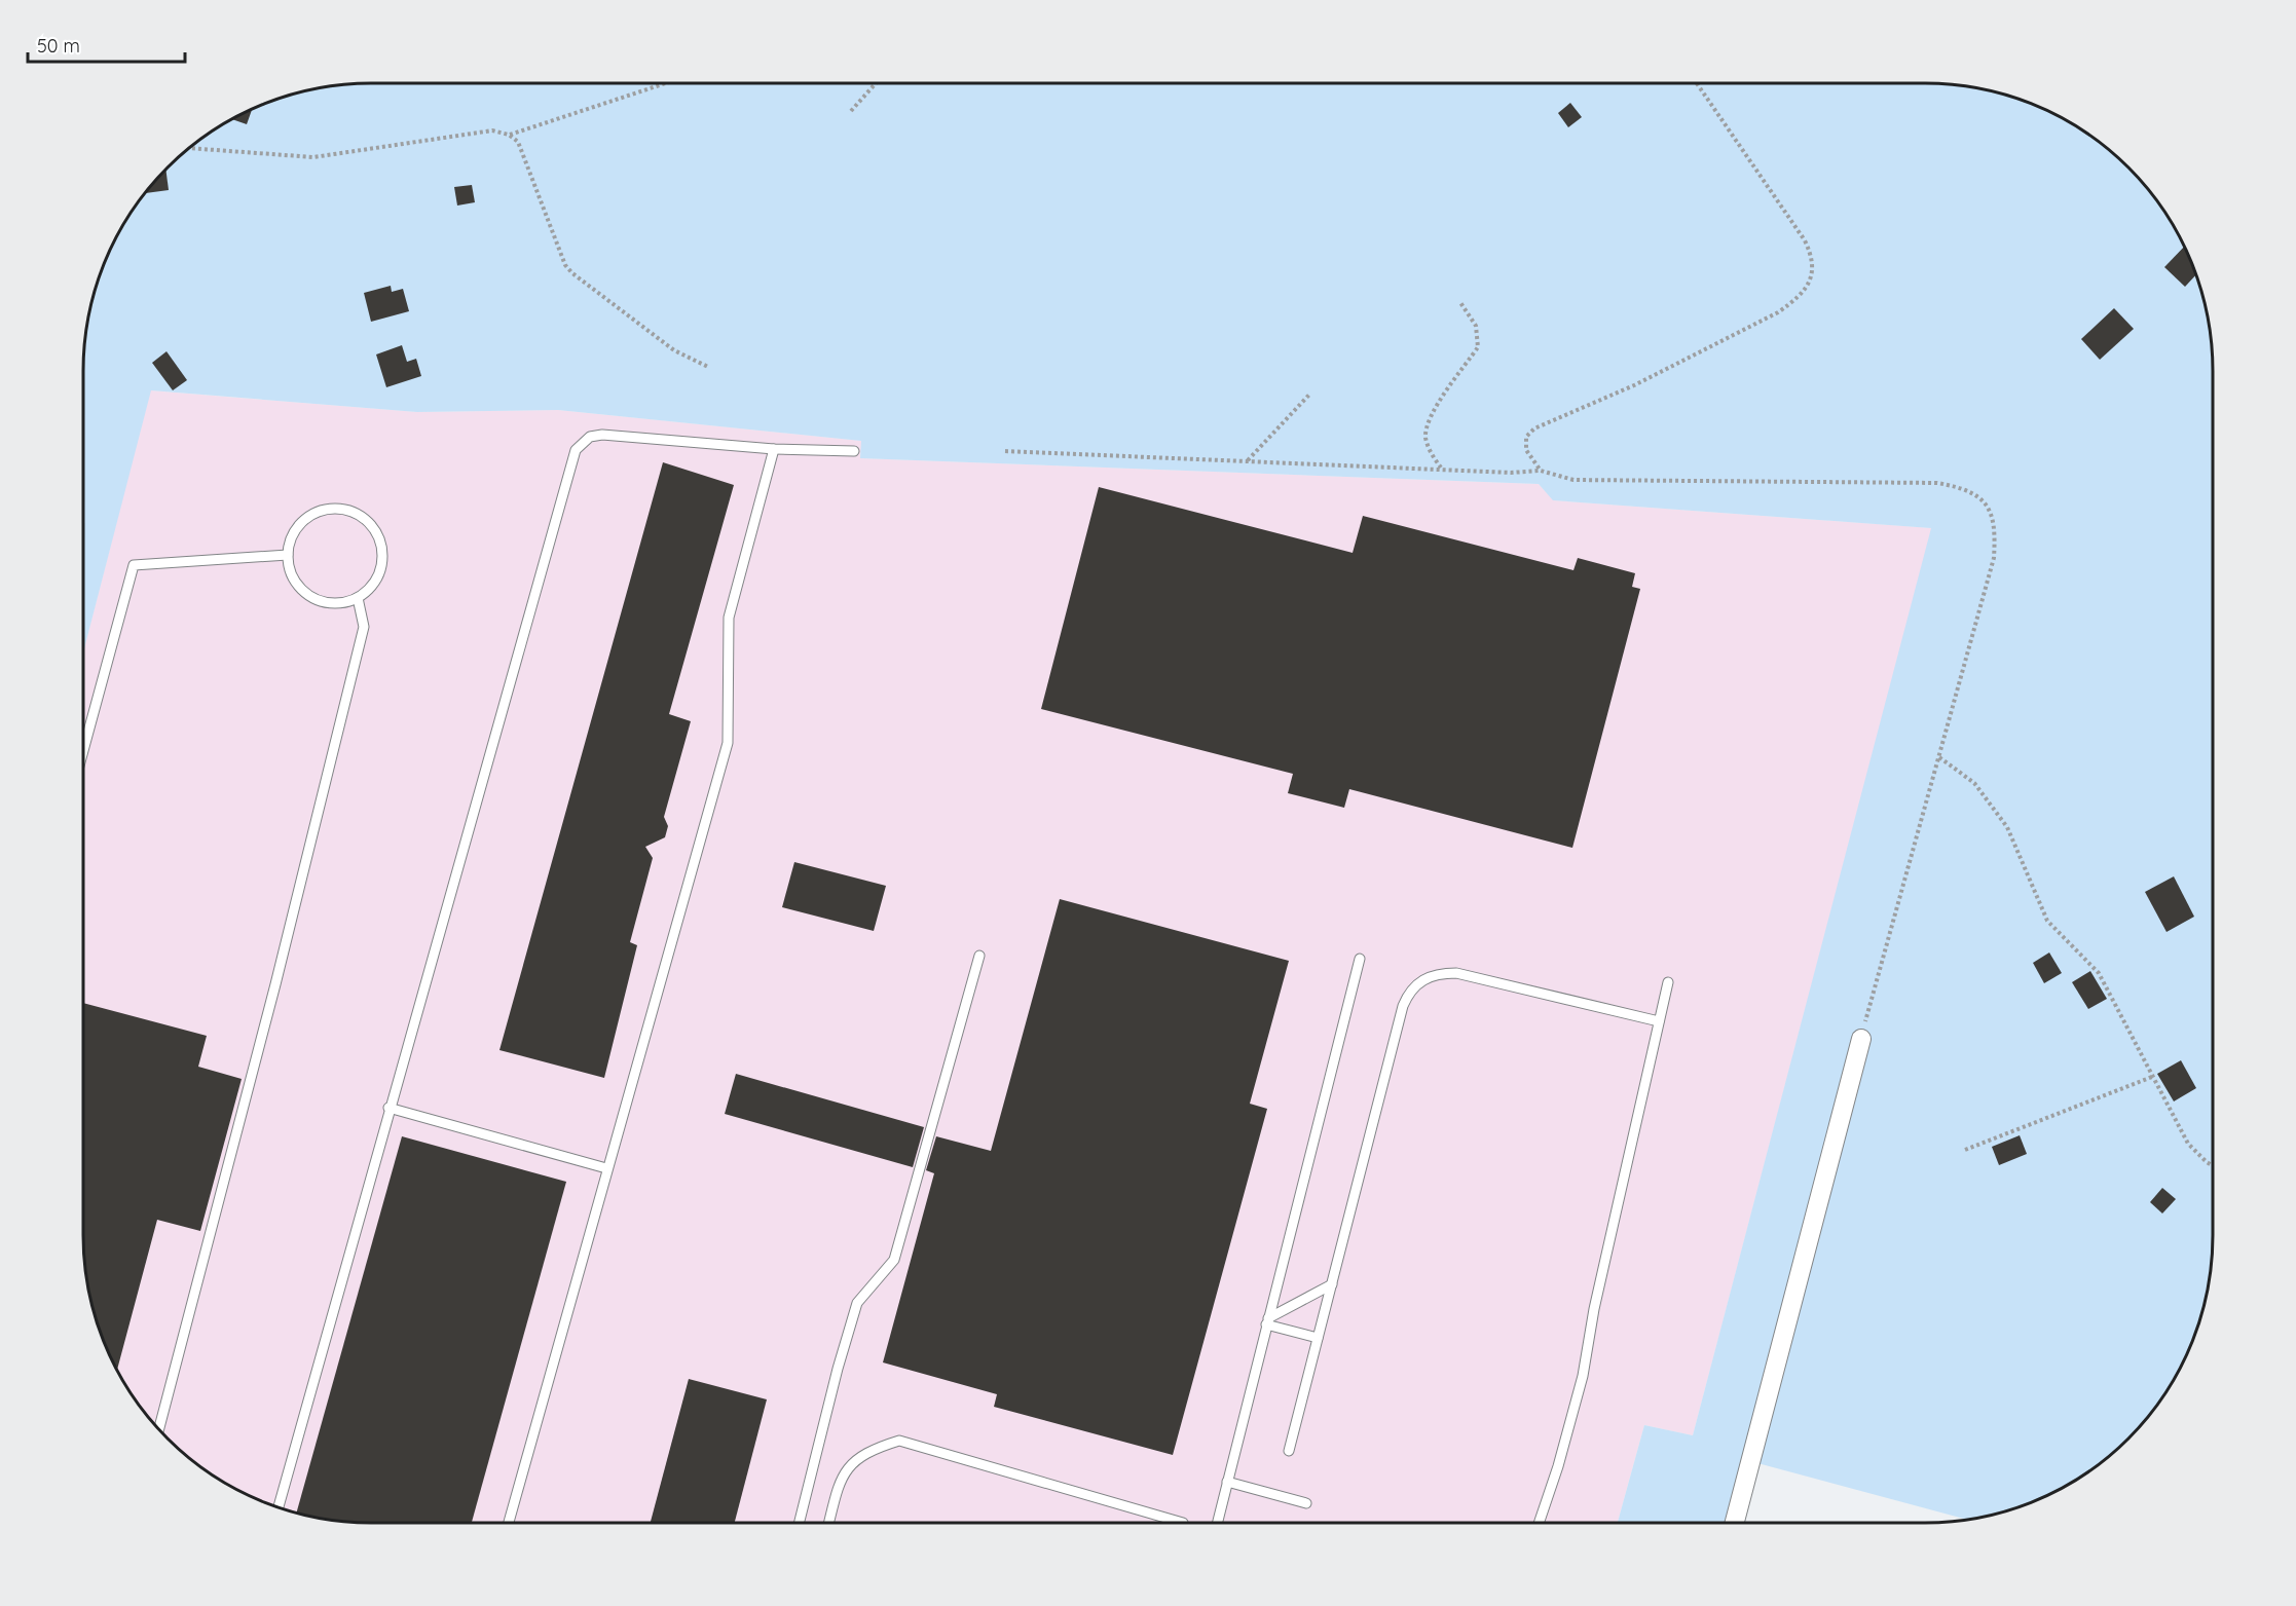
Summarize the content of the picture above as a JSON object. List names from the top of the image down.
{
  "scale_bar": "50 m"
}
